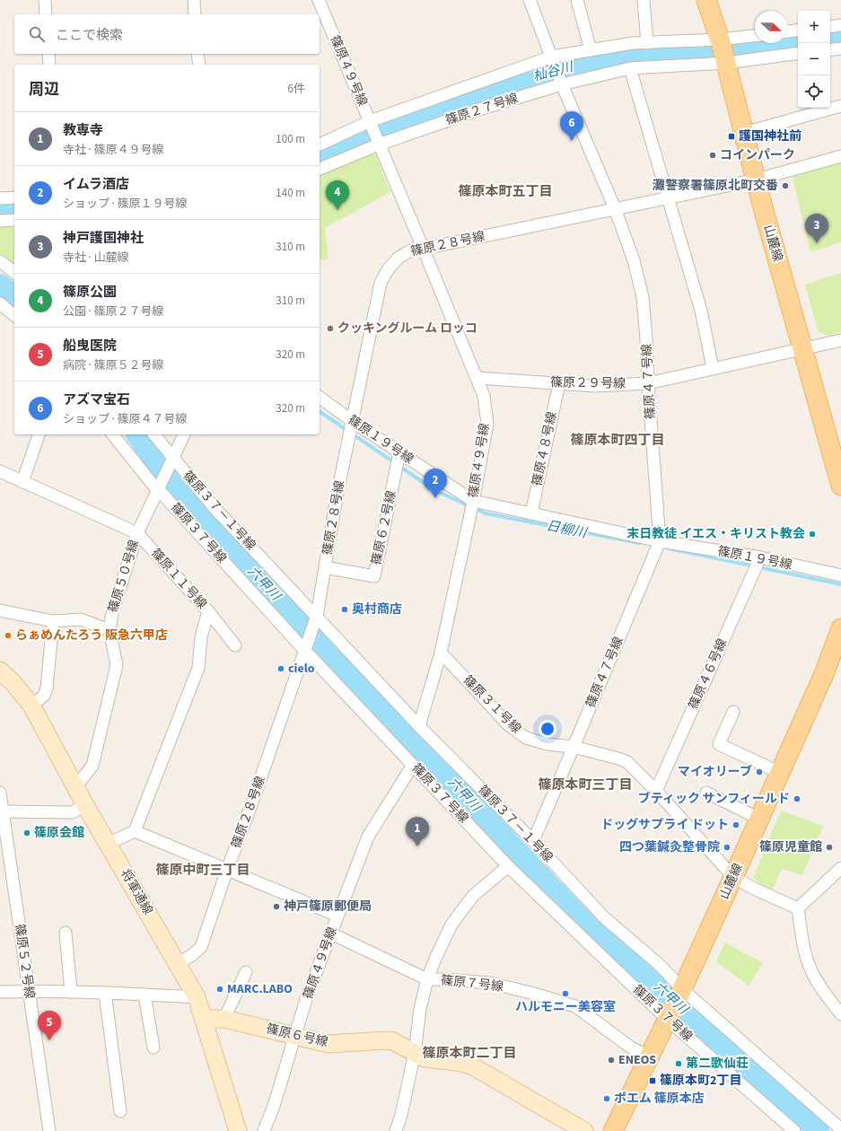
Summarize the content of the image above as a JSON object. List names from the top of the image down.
{
  "streets": {
    "main road": ["山麓線"],
    "street": [
      "篠原４９号線",
      "篠原２７号線",
      "篠原２８号線",
      "篠原４７号線",
      "篠原２９号線",
      "篠原１９号線",
      "篠原４８号線",
      "篠原３７－１号線",
      "篠原６２号線",
      "篠原３７号線",
      "篠原５０号線",
      "篠原１１号線",
      "篠原４６号線",
      "篠原３１号線",
      "将軍通線",
      "篠原５２号線",
      "篠原７号線",
      "篠原６号線"
    ]
  },
  "crossings": [
    ["篠原４９号線", "篠原２７号線"],
    ["篠原４９号線", "篠原２８号線"],
    ["篠原４９号線", "篠原２９号線"],
    ["篠原４９号線", "篠原１９号線"],
    ["篠原４９号線", "篠原３７－１号線"],
    ["篠原４９号線", "篠原３７号線"],
    ["篠原４９号線", "篠原３１号線"],
    ["篠原４９号線", "篠原７号線"],
    ["篠原４９号線", "篠原６号線"],
    ["篠原２７号線", "山麓線"],
    ["篠原２７号線", "篠原４７号線"],
    ["山麓線", "篠原２８号線"],
    ["山麓線", "篠原２９号線"],
    ["山麓線", "篠原３７－１号線"],
    ["山麓線", "篠原３７号線"],
    ["山麓線", "篠原３１号線"],
    ["山麓線", "篠原７号線"],
    ["篠原２８号線", "篠原４７号線"],
    ["篠原２８号線", "篠原１９号線"],
    ["篠原２８号線", "篠原３７－１号線"],
    ["篠原２８号線", "篠原６２号線"],
    ["篠原２８号線", "篠原３７号線"],
    ["篠原２８号線", "将軍通線"],
    ["篠原４７号線", "篠原２９号線"],
    ["篠原４７号線", "篠原１９号線"],
    ["篠原４７号線", "篠原３７－１号線"],
    ["篠原４７号線", "篠原３１号線"],
    ["篠原２９号線", "篠原４８号線"],
    ["篠原１９号線", "篠原４８号線"],
    ["篠原１９号線", "篠原６２号線"],
    ["篠原１９号線", "篠原４６号線"],
    ["篠原３７－１号線", "篠原５０号線"],
    ["篠原３７号線", "篠原５０号線"],
    ["篠原５０号線", "篠原１１号線"],
    ["篠原５０号線", "将軍通線"],
    ["篠原４６号線", "篠原３１号線"],
    ["将軍通線", "篠原６号線"]
  ],
  "districts": [
    "篠原本町五丁目",
    "篠原本町四丁目",
    "篠原本町三丁目",
    "篠原中町三丁目",
    "篠原本町二丁目"
  ],
  "water": ["杣谷川", "日柳川", "六甲川"],
  "places": {
    "transit": ["護国神社前", "篠原本町2丁目"],
    "other": [
      "コインパーク",
      "灘警察署篠原北町交番",
      "クッキングルーム ロッコ",
      "末日教徒 イエス・キリスト教会",
      "奥村商店",
      "らぁめんたろう 阪急六甲店",
      "cielo",
      "マイオリーブ",
      "ブティック サンフィールド",
      "ドッグサプライ ドット",
      "篠原会館",
      "四つ葉鍼灸整骨院",
      "篠原児童館",
      "神戸篠原郵便局",
      "MARC.LABO",
      "ハルモニー美容室",
      "ENEOS",
      "第二歌仙荘",
      "ポエム 篠原本店"
    ]
  },
  "north": "right",
  "page": {
    "map_buttons": ["+", "−"],
    "search": "ここで検索",
    "heading": ["周辺", "6件"],
    "pins": [
      "6",
      "4",
      "3",
      "2",
      "1",
      "5"
    ],
    "list": [
      {
        "mark": "1",
        "name": "教専寺",
        "note": "寺社 · 篠原４９号線",
        "value": "100 m"
      },
      {
        "mark": "2",
        "name": "イムラ酒店",
        "note": "ショップ · 篠原１９号線",
        "value": "140 m"
      },
      {
        "mark": "3",
        "name": "神戸護国神社",
        "note": "寺社 · 山麓線",
        "value": "310 m"
      },
      {
        "mark": "4",
        "name": "篠原公園",
        "note": "公園 · 篠原２７号線",
        "value": "310 m"
      },
      {
        "mark": "5",
        "name": "船曳医院",
        "note": "病院 · 篠原５２号線",
        "value": "320 m"
      },
      {
        "mark": "6",
        "name": "アズマ宝石",
        "note": "ショップ · 篠原４７号線",
        "value": "320 m"
      }
    ]
  }
}
